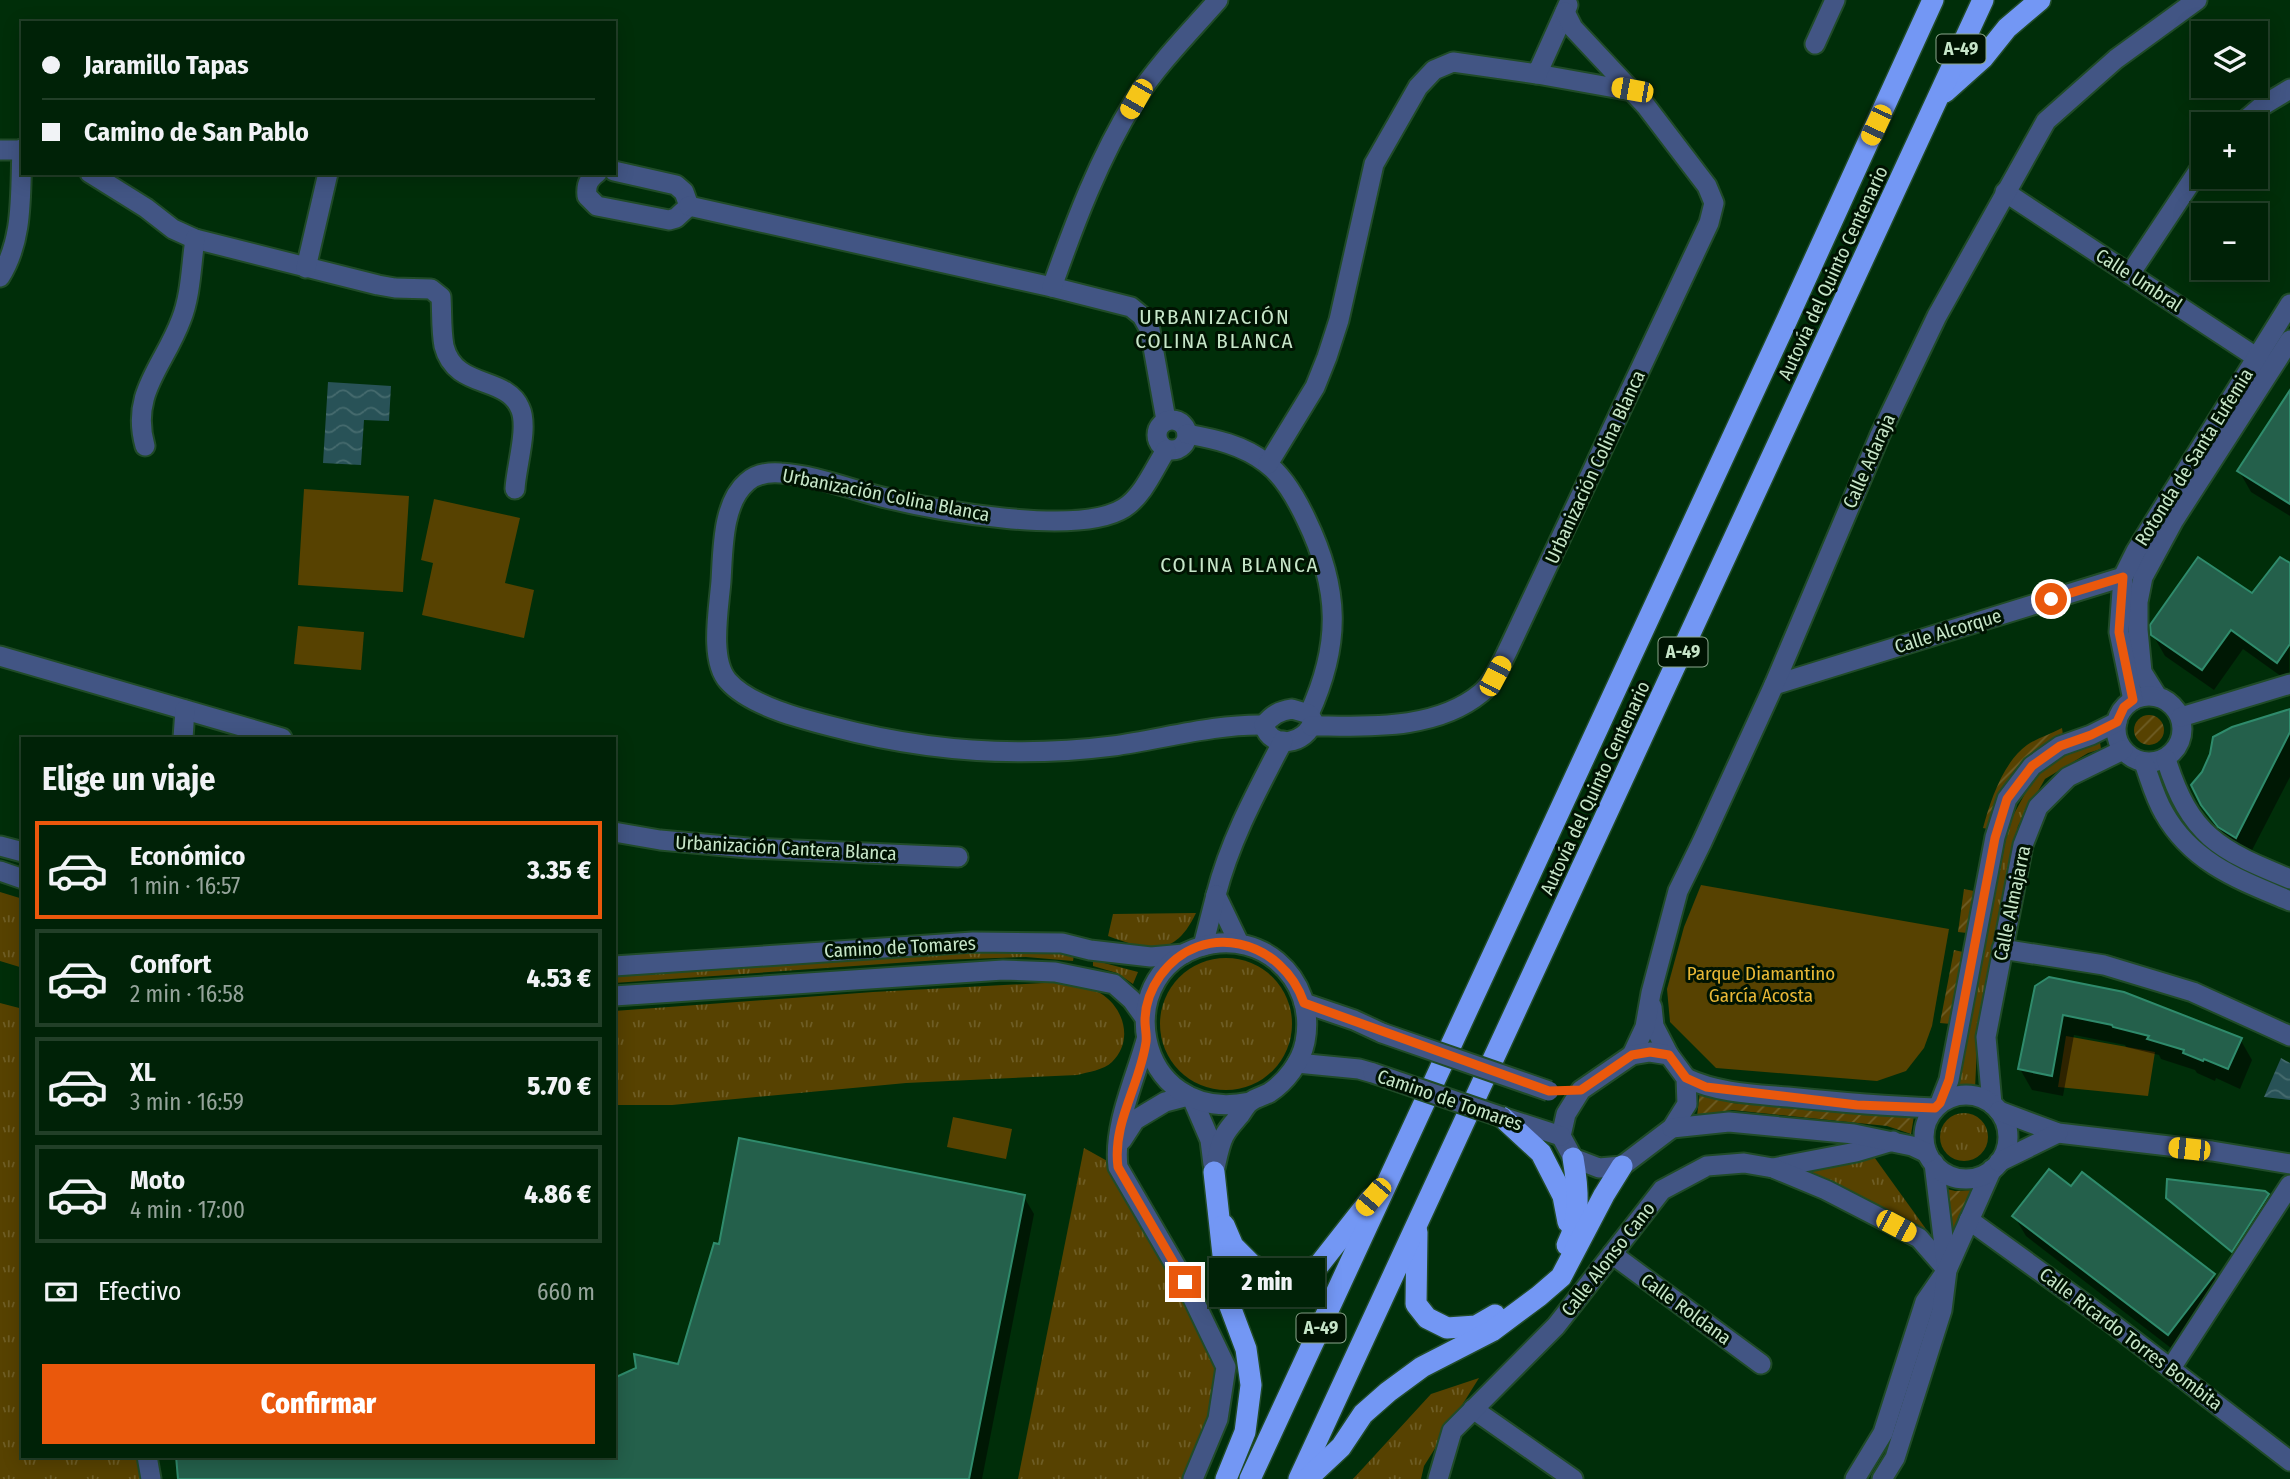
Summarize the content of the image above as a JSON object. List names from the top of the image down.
{
  "streets": {
    "highway": ["A-49", "Autovía del Quinto Centenario"],
    "street": [
      "Calle Umbral",
      "Rotonda de Santa Eufemia",
      "Calle Adaraja",
      "Urbanización Colina Blanca",
      "Calle Alcorque",
      "Urbanización Cantera Blanca",
      "Calle Almajarra",
      "Camino de Tomares",
      "Calle Alonso Cano",
      "Calle Roldana",
      "Calle Ricardo Torres Bombita"
    ]
  },
  "crossings": [
    ["Calle Umbral", "Rotonda de Santa Eufemia"],
    ["Calle Umbral", "Calle Adaraja"],
    ["Rotonda de Santa Eufemia", "Calle Alcorque"],
    ["Rotonda de Santa Eufemia", "Calle Almajarra"],
    ["Calle Adaraja", "Calle Alcorque"],
    ["Calle Adaraja", "Camino de Tomares"],
    ["Calle Alonso Cano", "Calle Roldana"]
  ],
  "districts": ["URBANIZACIÓN COLINA BLANCA", "COLINA BLANCA"],
  "parks": ["Parque Diamantino García Acosta"],
  "page": {
    "map_buttons": ["+", "−"],
    "banner": ["Jaramillo Tapas", "Camino de San Pablo"],
    "heading": "Elige un viaje",
    "list": [
      {
        "name": "Económico",
        "note": "1 min · 16:57",
        "value": "3.35 €"
      },
      {
        "name": "Confort",
        "note": "2 min · 16:58",
        "value": "4.53 €"
      },
      {
        "name": "XL",
        "note": "3 min · 16:59",
        "value": "5.70 €"
      },
      {
        "name": "Moto",
        "note": "4 min · 17:00",
        "value": "4.86 €"
      }
    ],
    "pay": ["Efectivo", "660 m"],
    "bubble": "2 min",
    "buttons": "Confirmar"
  }
}
